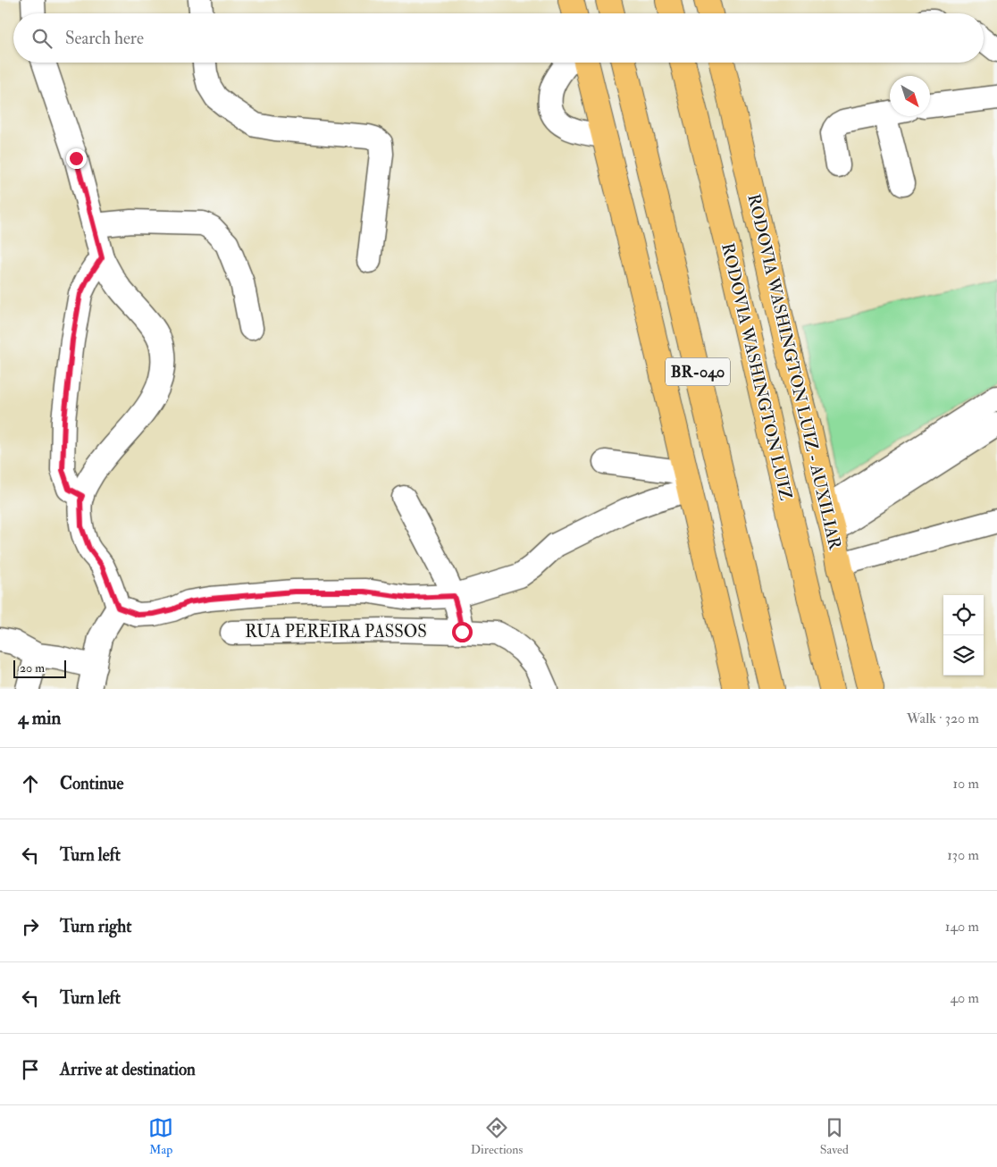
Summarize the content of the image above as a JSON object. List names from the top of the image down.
{
  "streets": {
    "highway": ["BR-040", "RODOVIA WASHINGTON LUIZ", "RODOVIA WASHINGTON LUIZ - AUXILIAR"],
    "street": ["RUA PEREIRA PASSOS"]
  },
  "scale_bar": "20 m",
  "north": "bottom right",
  "page": {
    "search": "Search here",
    "scale": "20 m",
    "heading": ["4 min", "Walk · 320 m"],
    "list": [
      ["Continue", "10 m"],
      ["Turn left", "130 m"],
      ["Turn right", "140 m"],
      ["Turn left", "40 m"],
      "Arrive at destination"
    ],
    "nav": ["Map", "Directions", "Saved"]
  }
}
